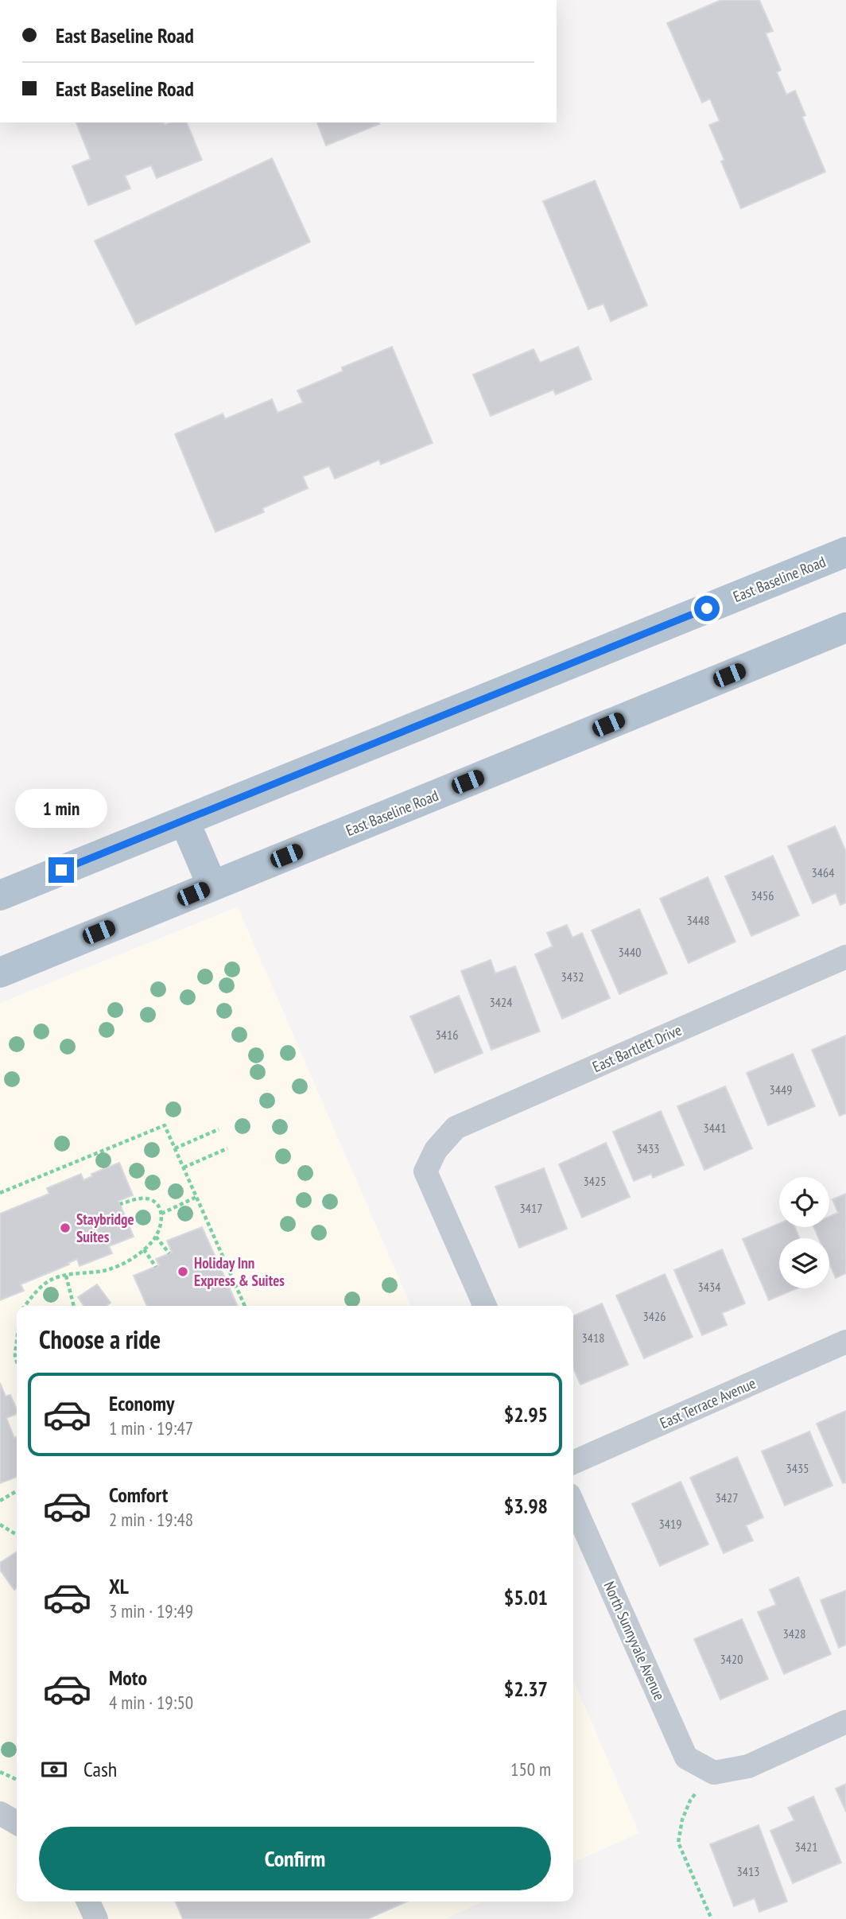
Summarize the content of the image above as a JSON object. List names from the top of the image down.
{
  "streets": {
    "main road": ["East Baseline Road"],
    "street": ["East Bartlett Drive", "East Terrace Avenue", "North Sunnyvale Avenue"]
  },
  "places": ["Staybridge Suites", "Holiday Inn Express & Suites"],
  "house_numbers": [
    "3464",
    "3456",
    "3448",
    "3440",
    "3432",
    "3424",
    "3416",
    "3449",
    "3441",
    "3433",
    "3425",
    "3417",
    "3434",
    "3426",
    "3418",
    "3435",
    "3427",
    "3419",
    "3428",
    "3420",
    "3421",
    "3413"
  ],
  "page": {
    "banner": ["East Baseline Road", "East Baseline Road"],
    "bubble": "1 min",
    "heading": "Choose a ride",
    "list": [
      {
        "name": "Economy",
        "note": "1 min · 19:47",
        "value": "$2.95"
      },
      {
        "name": "Comfort",
        "note": "2 min · 19:48",
        "value": "$3.98"
      },
      {
        "name": "XL",
        "note": "3 min · 19:49",
        "value": "$5.01"
      },
      {
        "name": "Moto",
        "note": "4 min · 19:50",
        "value": "$2.37"
      }
    ],
    "pay": ["Cash", "150 m"],
    "buttons": "Confirm"
  }
}
